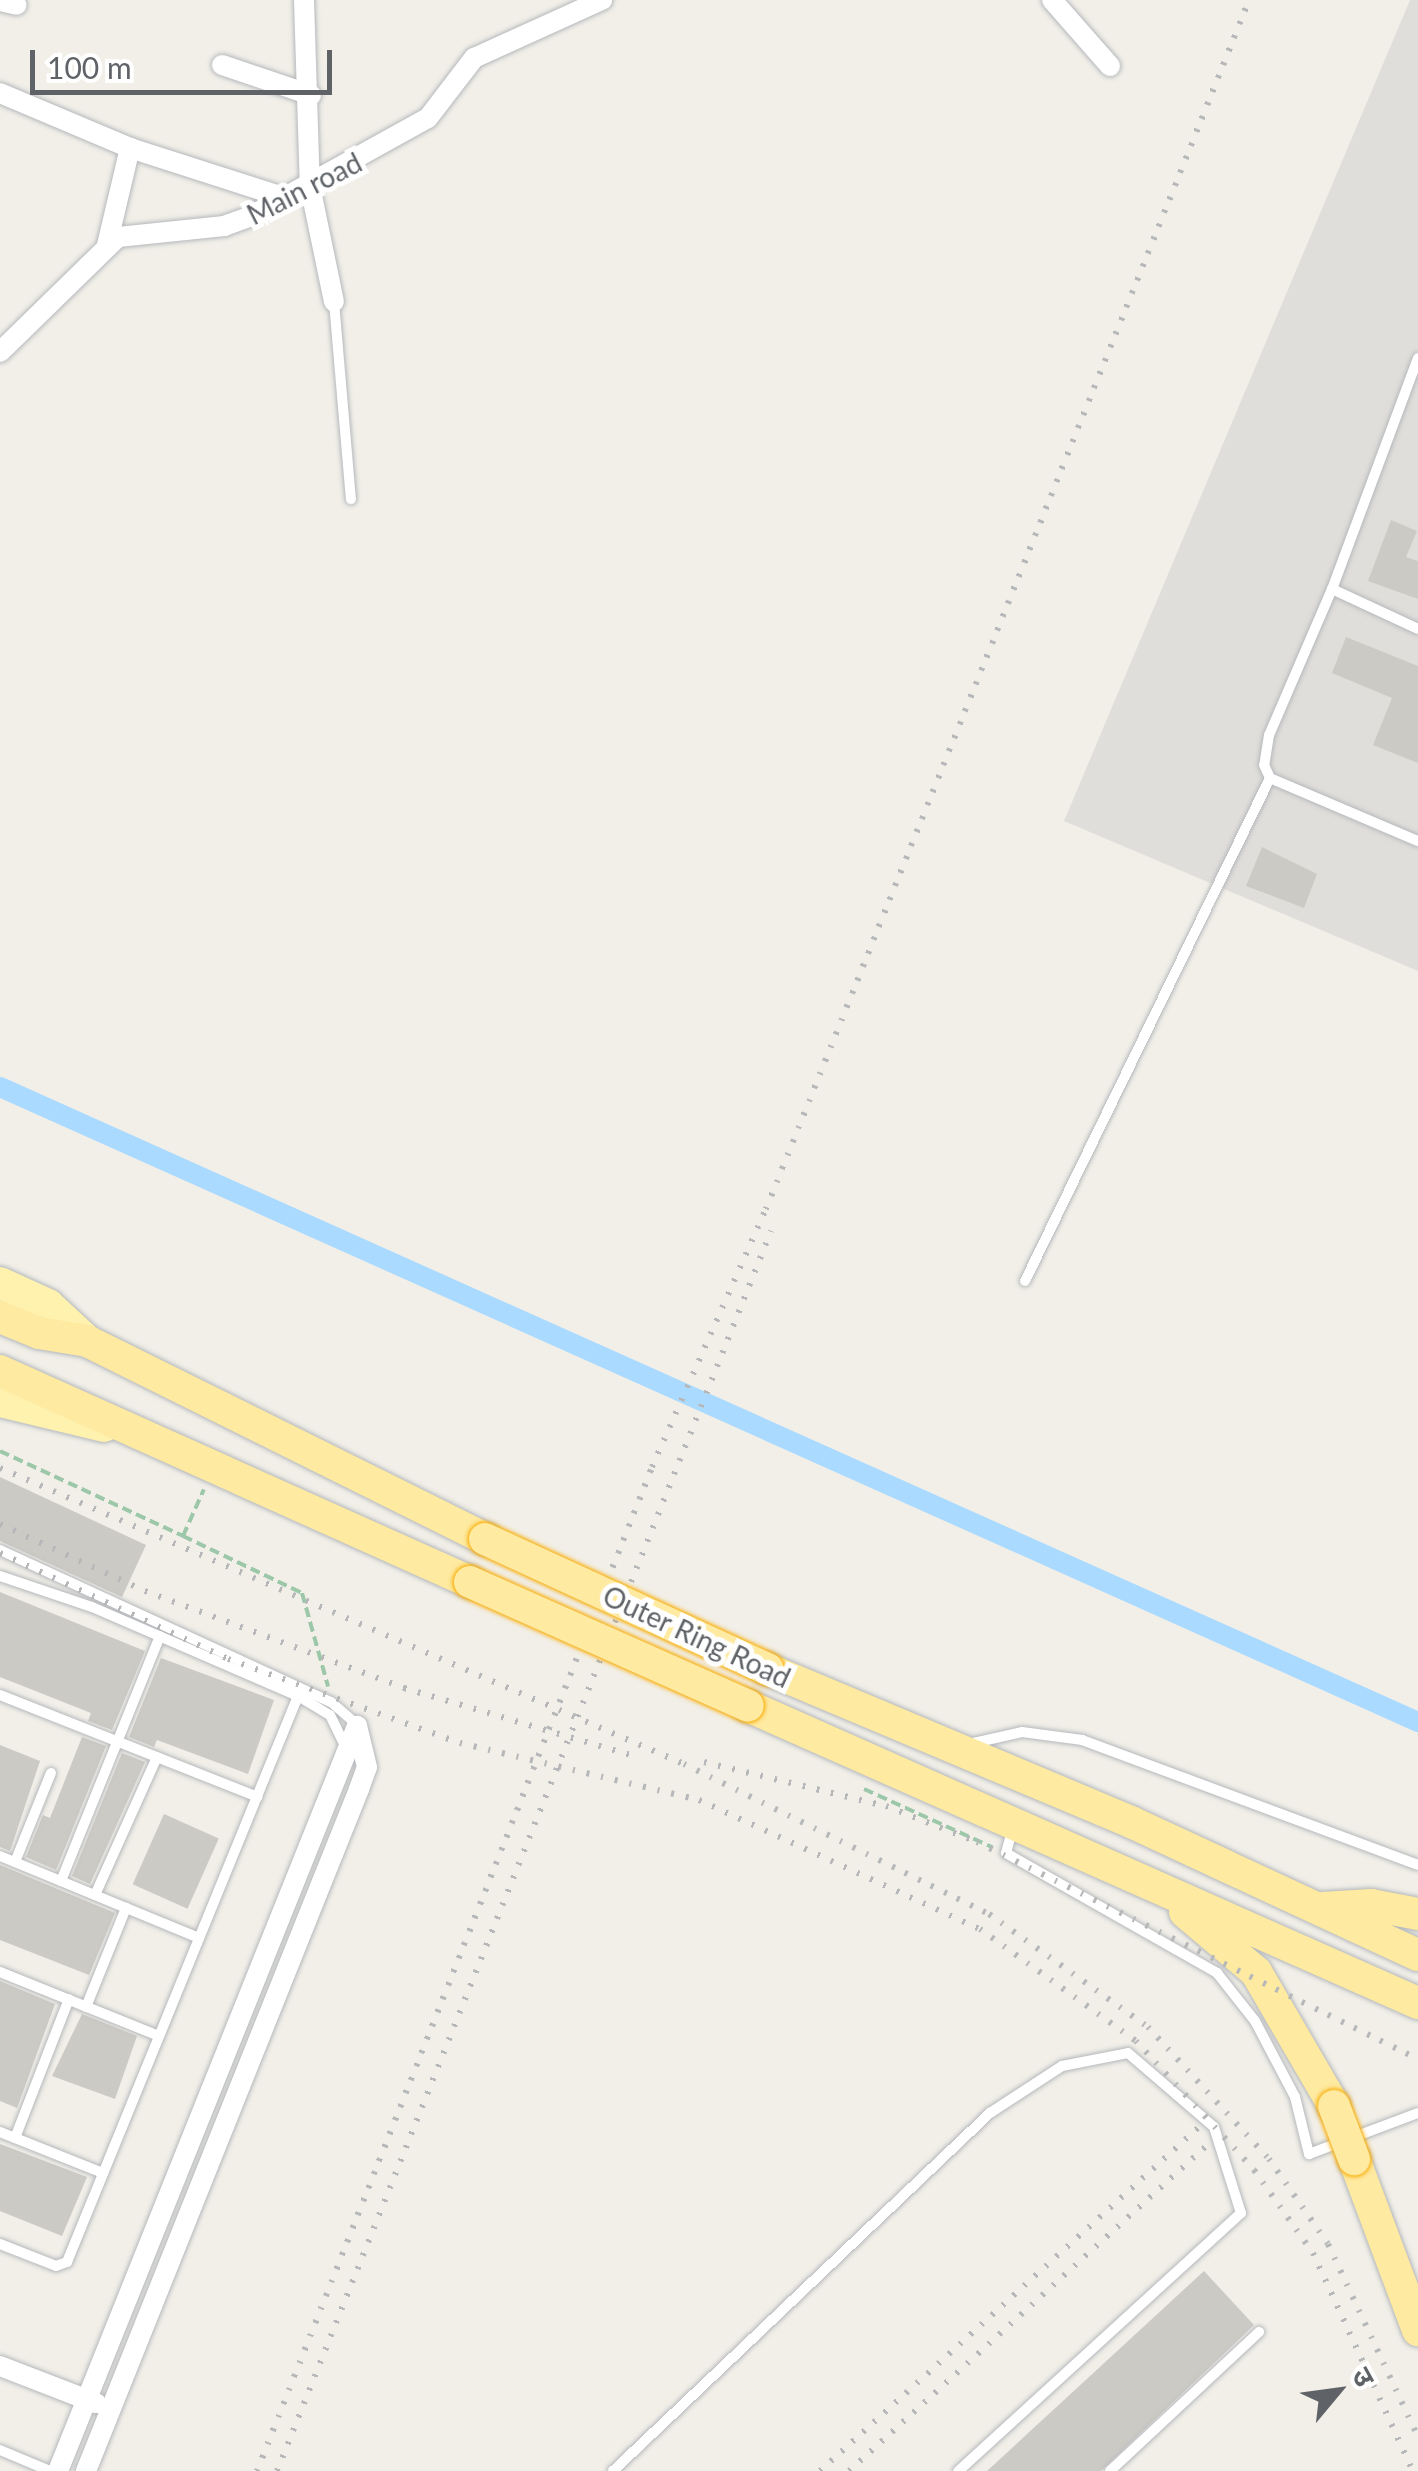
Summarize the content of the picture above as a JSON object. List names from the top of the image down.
{
  "streets": {
    "highway": ["Outer Ring Road"],
    "street": ["Main road"]
  },
  "scale_bar": "100 m",
  "north": "top right"
}
